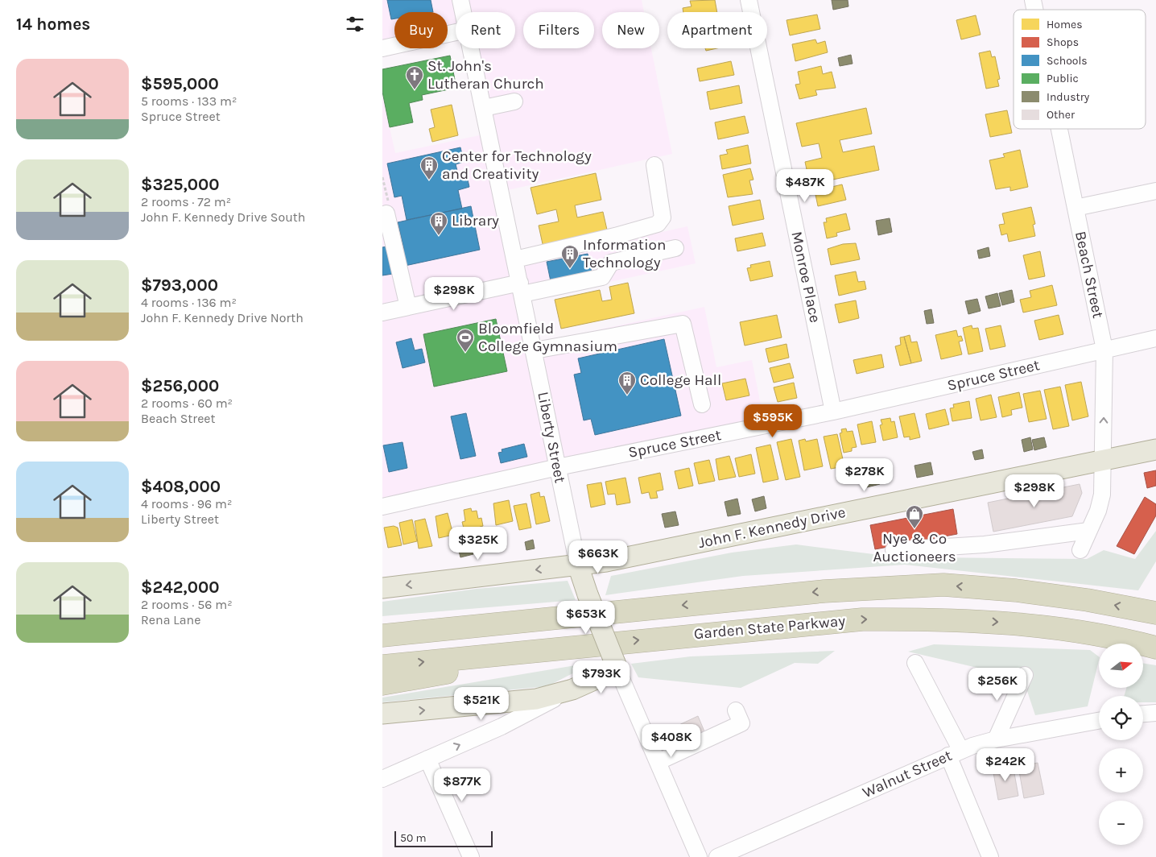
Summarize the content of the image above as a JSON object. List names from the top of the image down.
{
  "streets": {
    "highway": ["Garden State Parkway"],
    "main road": ["Liberty Street", "John F. Kennedy Drive"],
    "street": [
      "Beach Street",
      "Monroe Place",
      "Spruce Street",
      "Walnut Street"
    ]
  },
  "crossings": [
    ["Beach Street", "Spruce Street"],
    ["Beach Street", "John F. Kennedy Drive"],
    ["Monroe Place", "Spruce Street"],
    ["Spruce Street", "Liberty Street"],
    ["Liberty Street", "John F. Kennedy Drive"],
    ["Liberty Street", "Garden State Parkway"]
  ],
  "places": {
    "church": ["St. John's Lutheran Church"],
    "building": [
      "Center for Technology and Creativity",
      "Library",
      "Information Technology",
      "College Hall"
    ],
    "sports": ["Bloomfield College Gymnasium"],
    "shop": ["Nye & Co Auctioneers"]
  },
  "legend": [
    "Homes",
    "Shops",
    "Schools",
    "Public",
    "Industry",
    "Other"
  ],
  "scale_bar": "50 m",
  "north": "right",
  "page": {
    "heading": "14 homes",
    "chip": [
      "Buy",
      "Rent",
      "Filters",
      "New",
      "Apartment"
    ],
    "list": [
      {
        "name": "$595,000",
        "note": "5 rooms · 133 m² · Spruce Street"
      },
      {
        "name": "$325,000",
        "note": "2 rooms · 72 m² · John F. Kennedy Drive South"
      },
      {
        "name": "$793,000",
        "note": "4 rooms · 136 m² · John F. Kennedy Drive North"
      },
      {
        "name": "$256,000",
        "note": "2 rooms · 60 m² · Beach Street"
      },
      {
        "name": "$408,000",
        "note": "4 rooms · 96 m² · Liberty Street"
      },
      {
        "name": "$242,000",
        "note": "2 rooms · 56 m² · Rena Lane"
      }
    ],
    "price": [
      "$487K",
      "$298K",
      "$595K",
      "$278K",
      "$298K",
      "$325K",
      "$663K",
      "$653K",
      "$793K",
      "$256K",
      "$521K",
      "$408K",
      "$242K",
      "$877K"
    ],
    "map_buttons": ["+", "−"],
    "scale": "50 m"
  }
}
